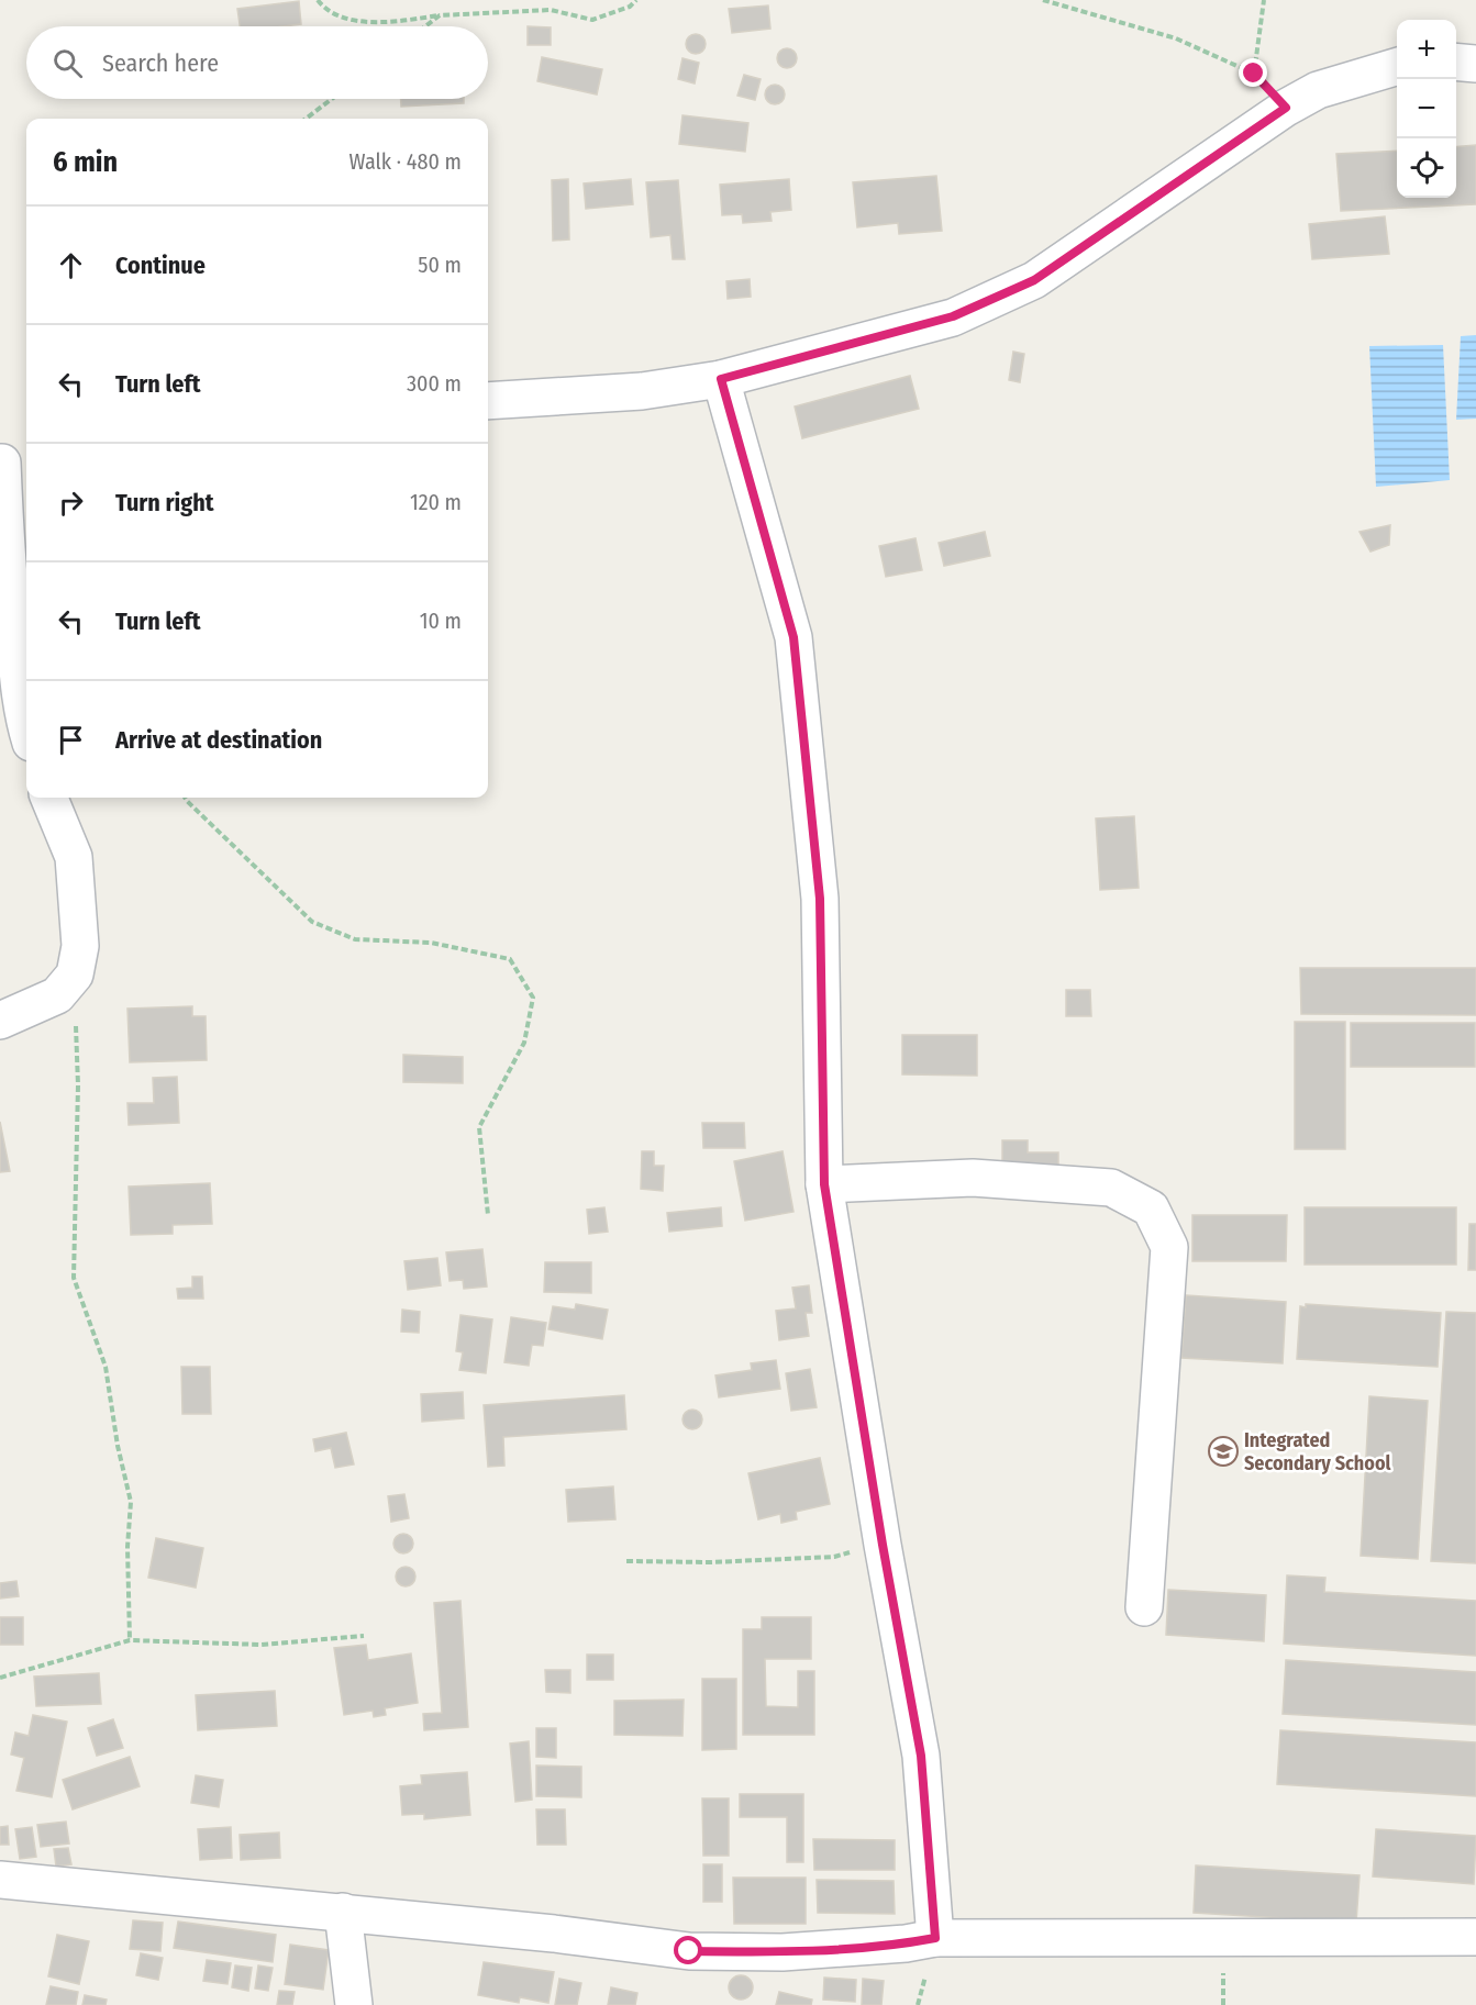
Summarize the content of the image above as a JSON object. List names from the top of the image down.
{
  "places": {
    "school or university": ["Integrated Secondary School"]
  },
  "page": {
    "map_buttons": ["+", "−"],
    "search": "Search here",
    "heading": ["6 min", "Walk · 480 m"],
    "list": [
      ["Continue", "50 m"],
      ["Turn left", "300 m"],
      ["Turn right", "120 m"],
      ["Turn left", "10 m"],
      "Arrive at destination"
    ]
  }
}
